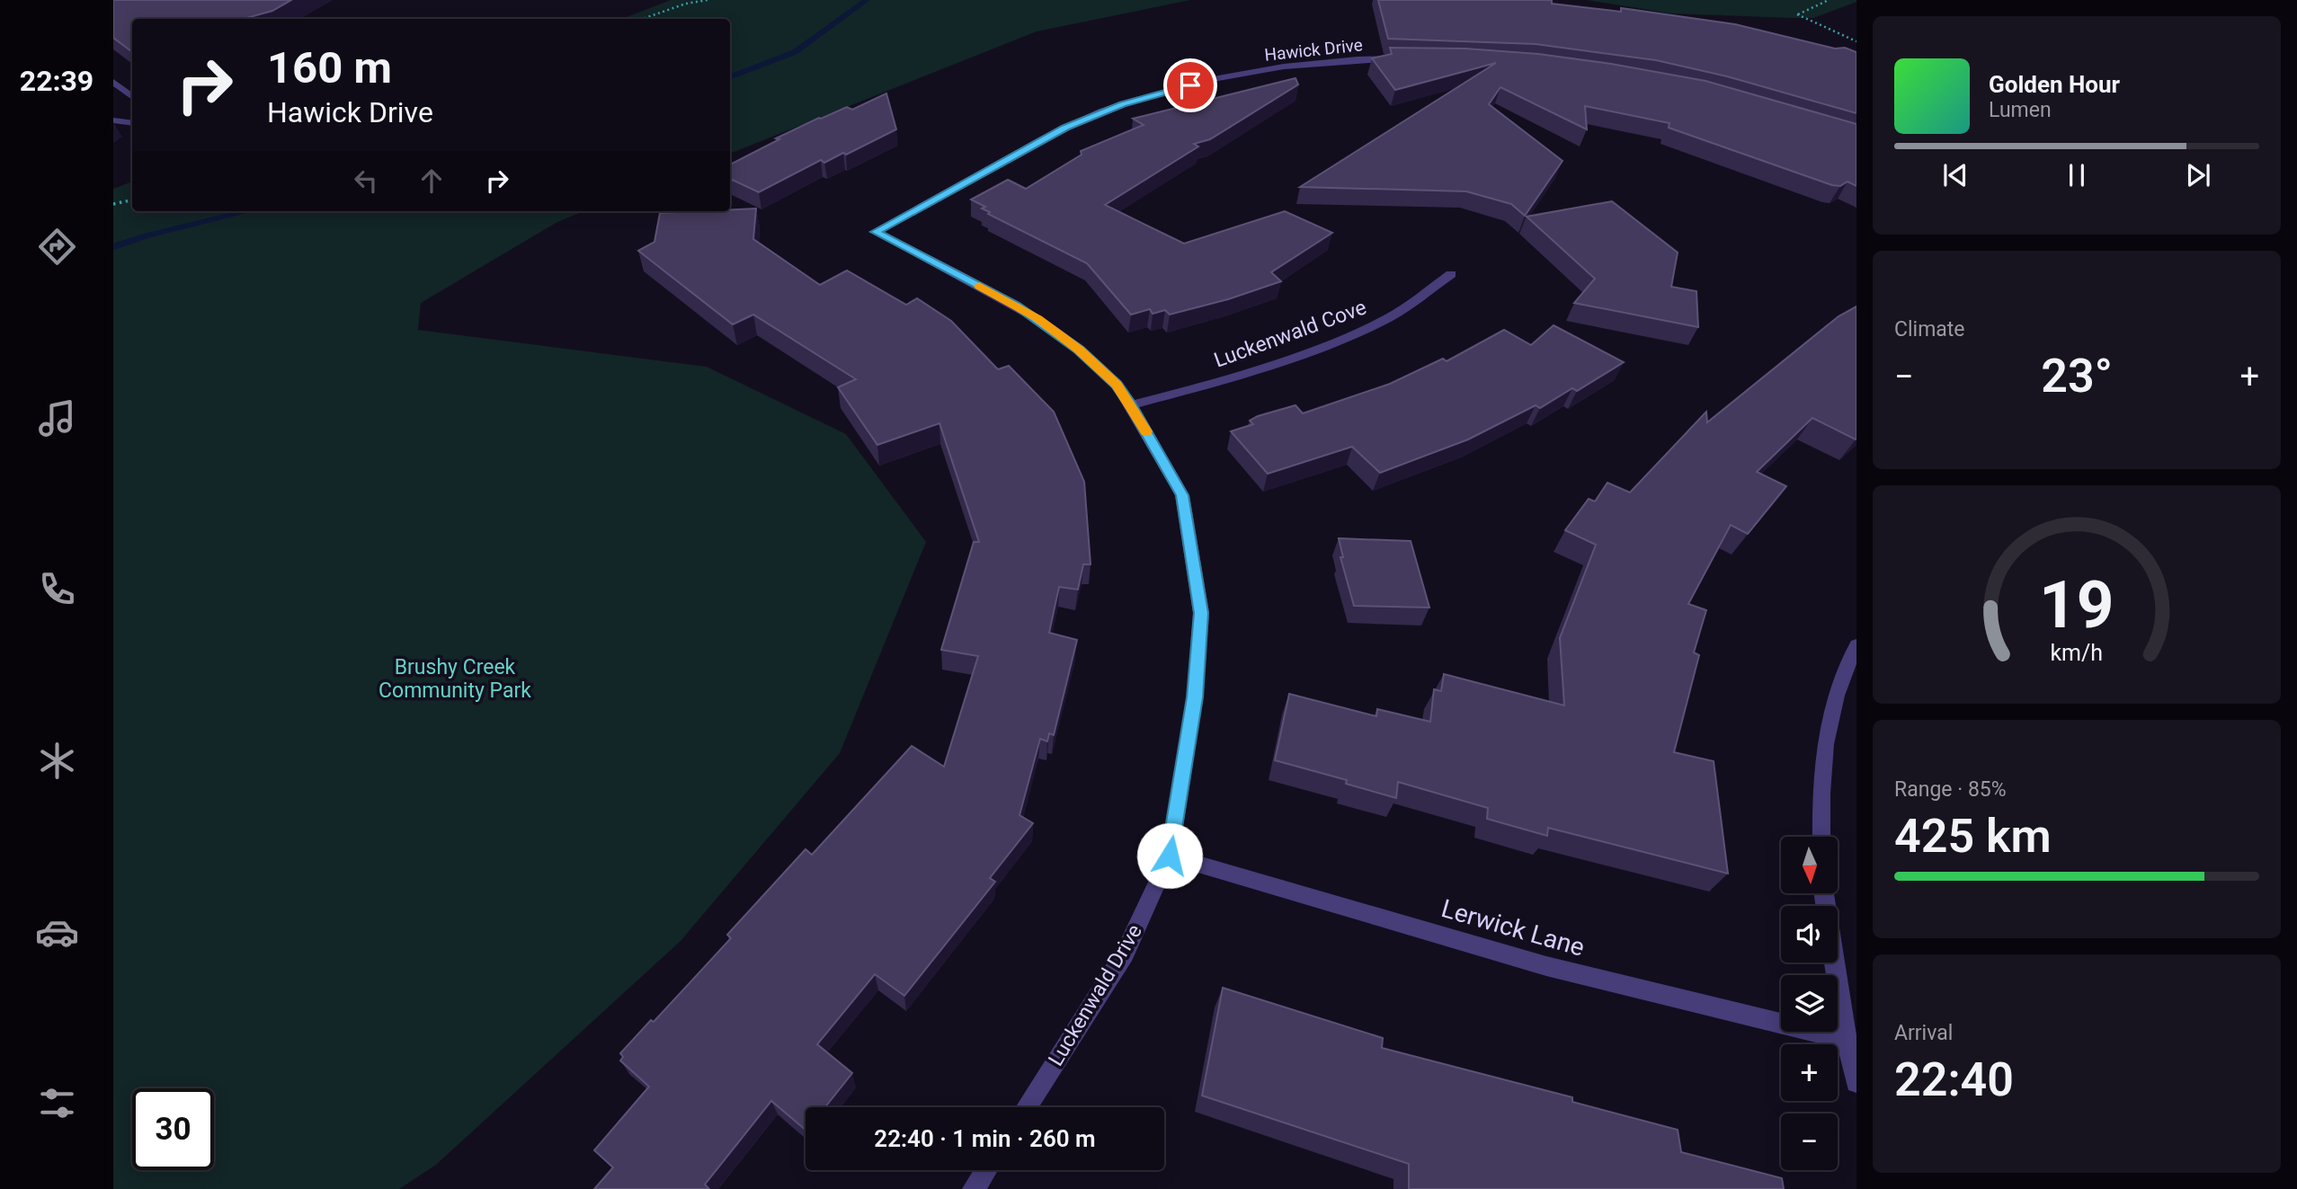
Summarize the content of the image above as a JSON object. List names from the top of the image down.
{
  "streets": {
    "street": [
      "Hawick Drive",
      "Luckenwald Cove",
      "Lerwick Lane",
      "Luckenwald Drive"
    ]
  },
  "crossings": [
    ["Hawick Drive", "Luckenwald Drive"],
    ["Luckenwald Cove", "Luckenwald Drive"],
    ["Lerwick Lane", "Luckenwald Drive"]
  ],
  "parks": ["Brushy Creek Community Park"],
  "north": "bottom",
  "page": {
    "tabs": "22:39",
    "turn": ["160 m", "Hawick Drive"],
    "song": ["Golden Hour", "Lumen"],
    "tile": [
      "Climate",
      ["Range · 85%", "425 km"],
      ["Arrival", "22:40"]
    ],
    "heat": ["−", "23°", "+"],
    "map_buttons": ["+", "−"],
    "limit": "30",
    "trip": "22:40 · 1 min · 260 m",
    "gauge": ["19", "km/h"]
  }
}
